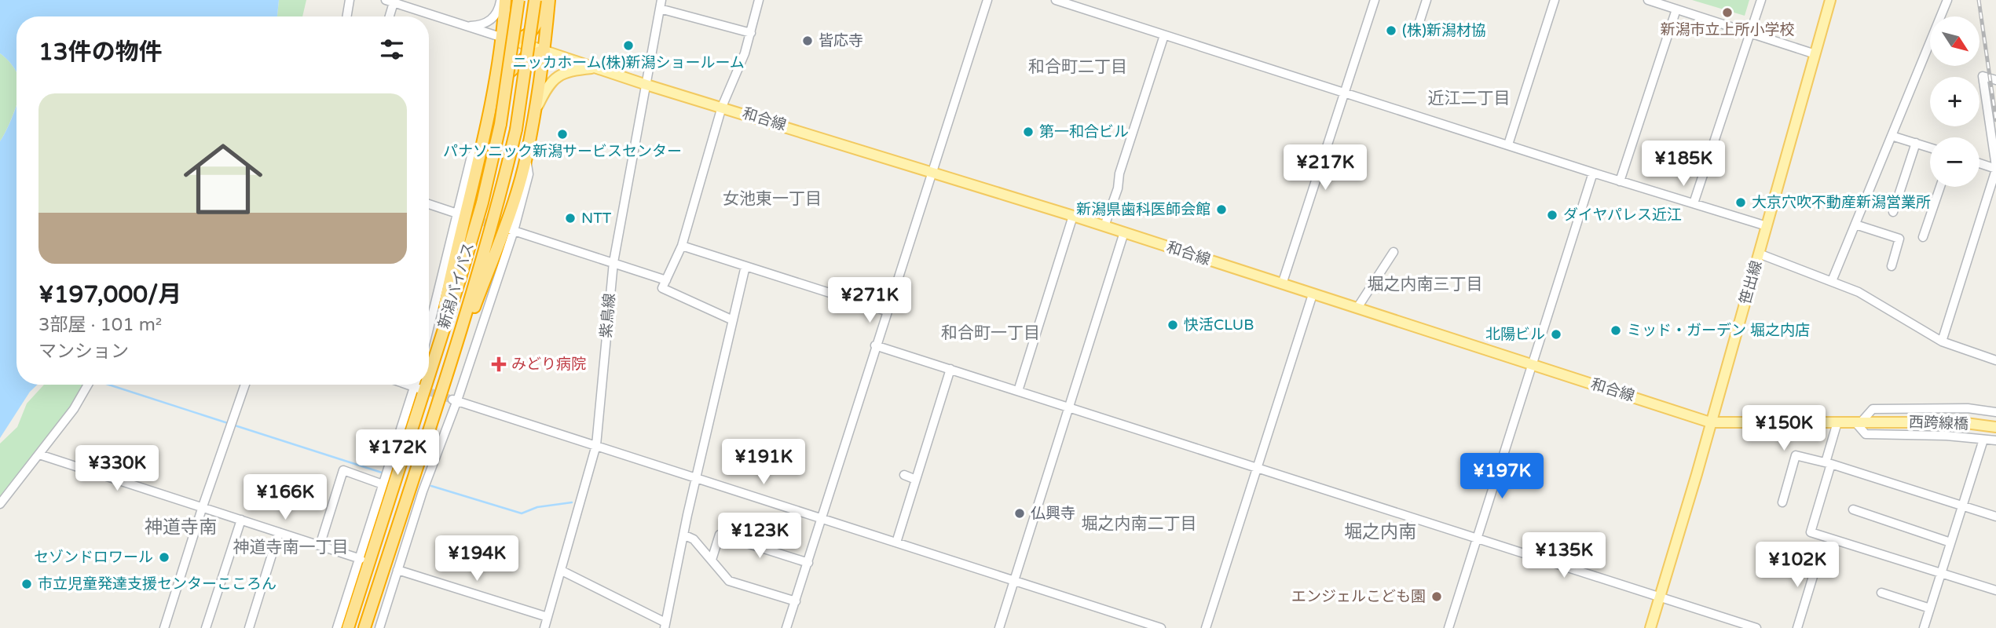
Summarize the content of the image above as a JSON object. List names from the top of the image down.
{
  "streets": {
    "highway": ["新潟バイパス"],
    "main road": ["和合線", "笹出線", "西跨線橋"],
    "street": ["紫鳥線"]
  },
  "crossings": [
    ["和合線", "笹出線"],
    ["和合線", "紫鳥線"],
    ["和合線", "西跨線橋"]
  ],
  "districts": [
    "和合町二丁目",
    "近江二丁目",
    "女池東一丁目",
    "堀之内南三丁目",
    "和合町一丁目",
    "堀之内南二丁目",
    "神道寺南",
    "堀之内南",
    "神道寺南一丁目"
  ],
  "places": {
    "other": [
      "新潟市立上所小学校",
      "(株)新潟材協",
      "皆応寺",
      "ニッカホーム(株)新潟ショールーム",
      "第一和合ビル",
      "パナソニック新潟サービスセンター",
      "大京穴吹不動産新潟営業所",
      "新潟県歯科医師会館",
      "ダイヤパレス近江",
      "NTT",
      "快活CLUB",
      "ミッド・ガーデン 堀之内店",
      "北陽ビル",
      "仏興寺",
      "セゾンドロワール",
      "市立児童発達支援センターこころん",
      "エンジェルこども園"
    ],
    "health": ["みどり病院"]
  },
  "north": "bottom right",
  "page": {
    "map_buttons": ["+", "−"],
    "heading": "13件の物件",
    "list": [
      {
        "name": "¥197,000/月",
        "note": "3部屋 · 101 m² · マンション"
      }
    ],
    "price": [
      "¥185K",
      "¥217K",
      "¥271K",
      "¥150K",
      "¥172K",
      "¥191K",
      "¥330K",
      "¥197K",
      "¥166K",
      "¥123K",
      "¥135K",
      "¥194K",
      "¥102K"
    ]
  }
}
